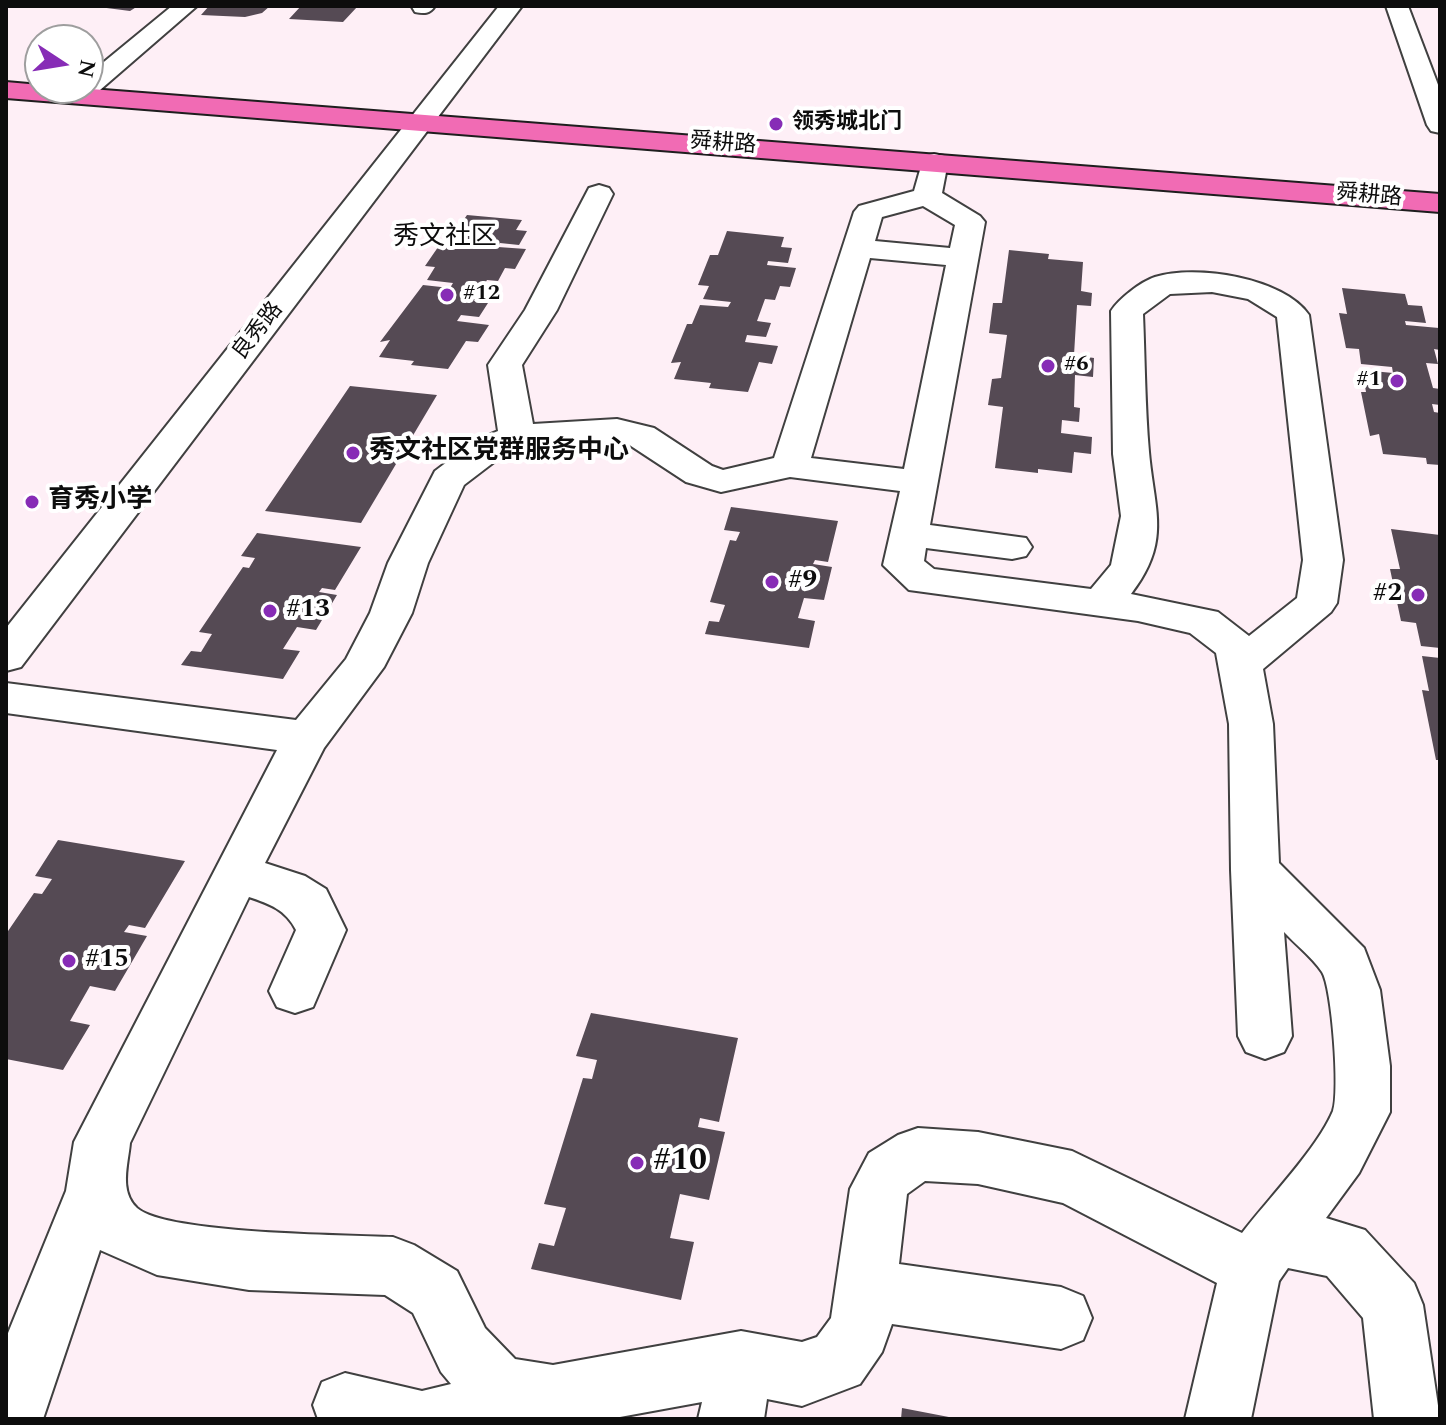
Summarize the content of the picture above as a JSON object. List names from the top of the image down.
{
  "streets": {
    "main road": ["舜耕路"],
    "street": ["良秀路"]
  },
  "crossings": [
    ["舜耕路", "良秀路"]
  ],
  "districts": ["秀文社区"],
  "places": [
    "领秀城北门",
    "#12",
    "#6",
    "#1",
    "秀文社区党群服务中心",
    "育秀小学",
    "#9",
    "#2",
    "#13",
    "#15",
    "#10"
  ],
  "north": "right"
}
